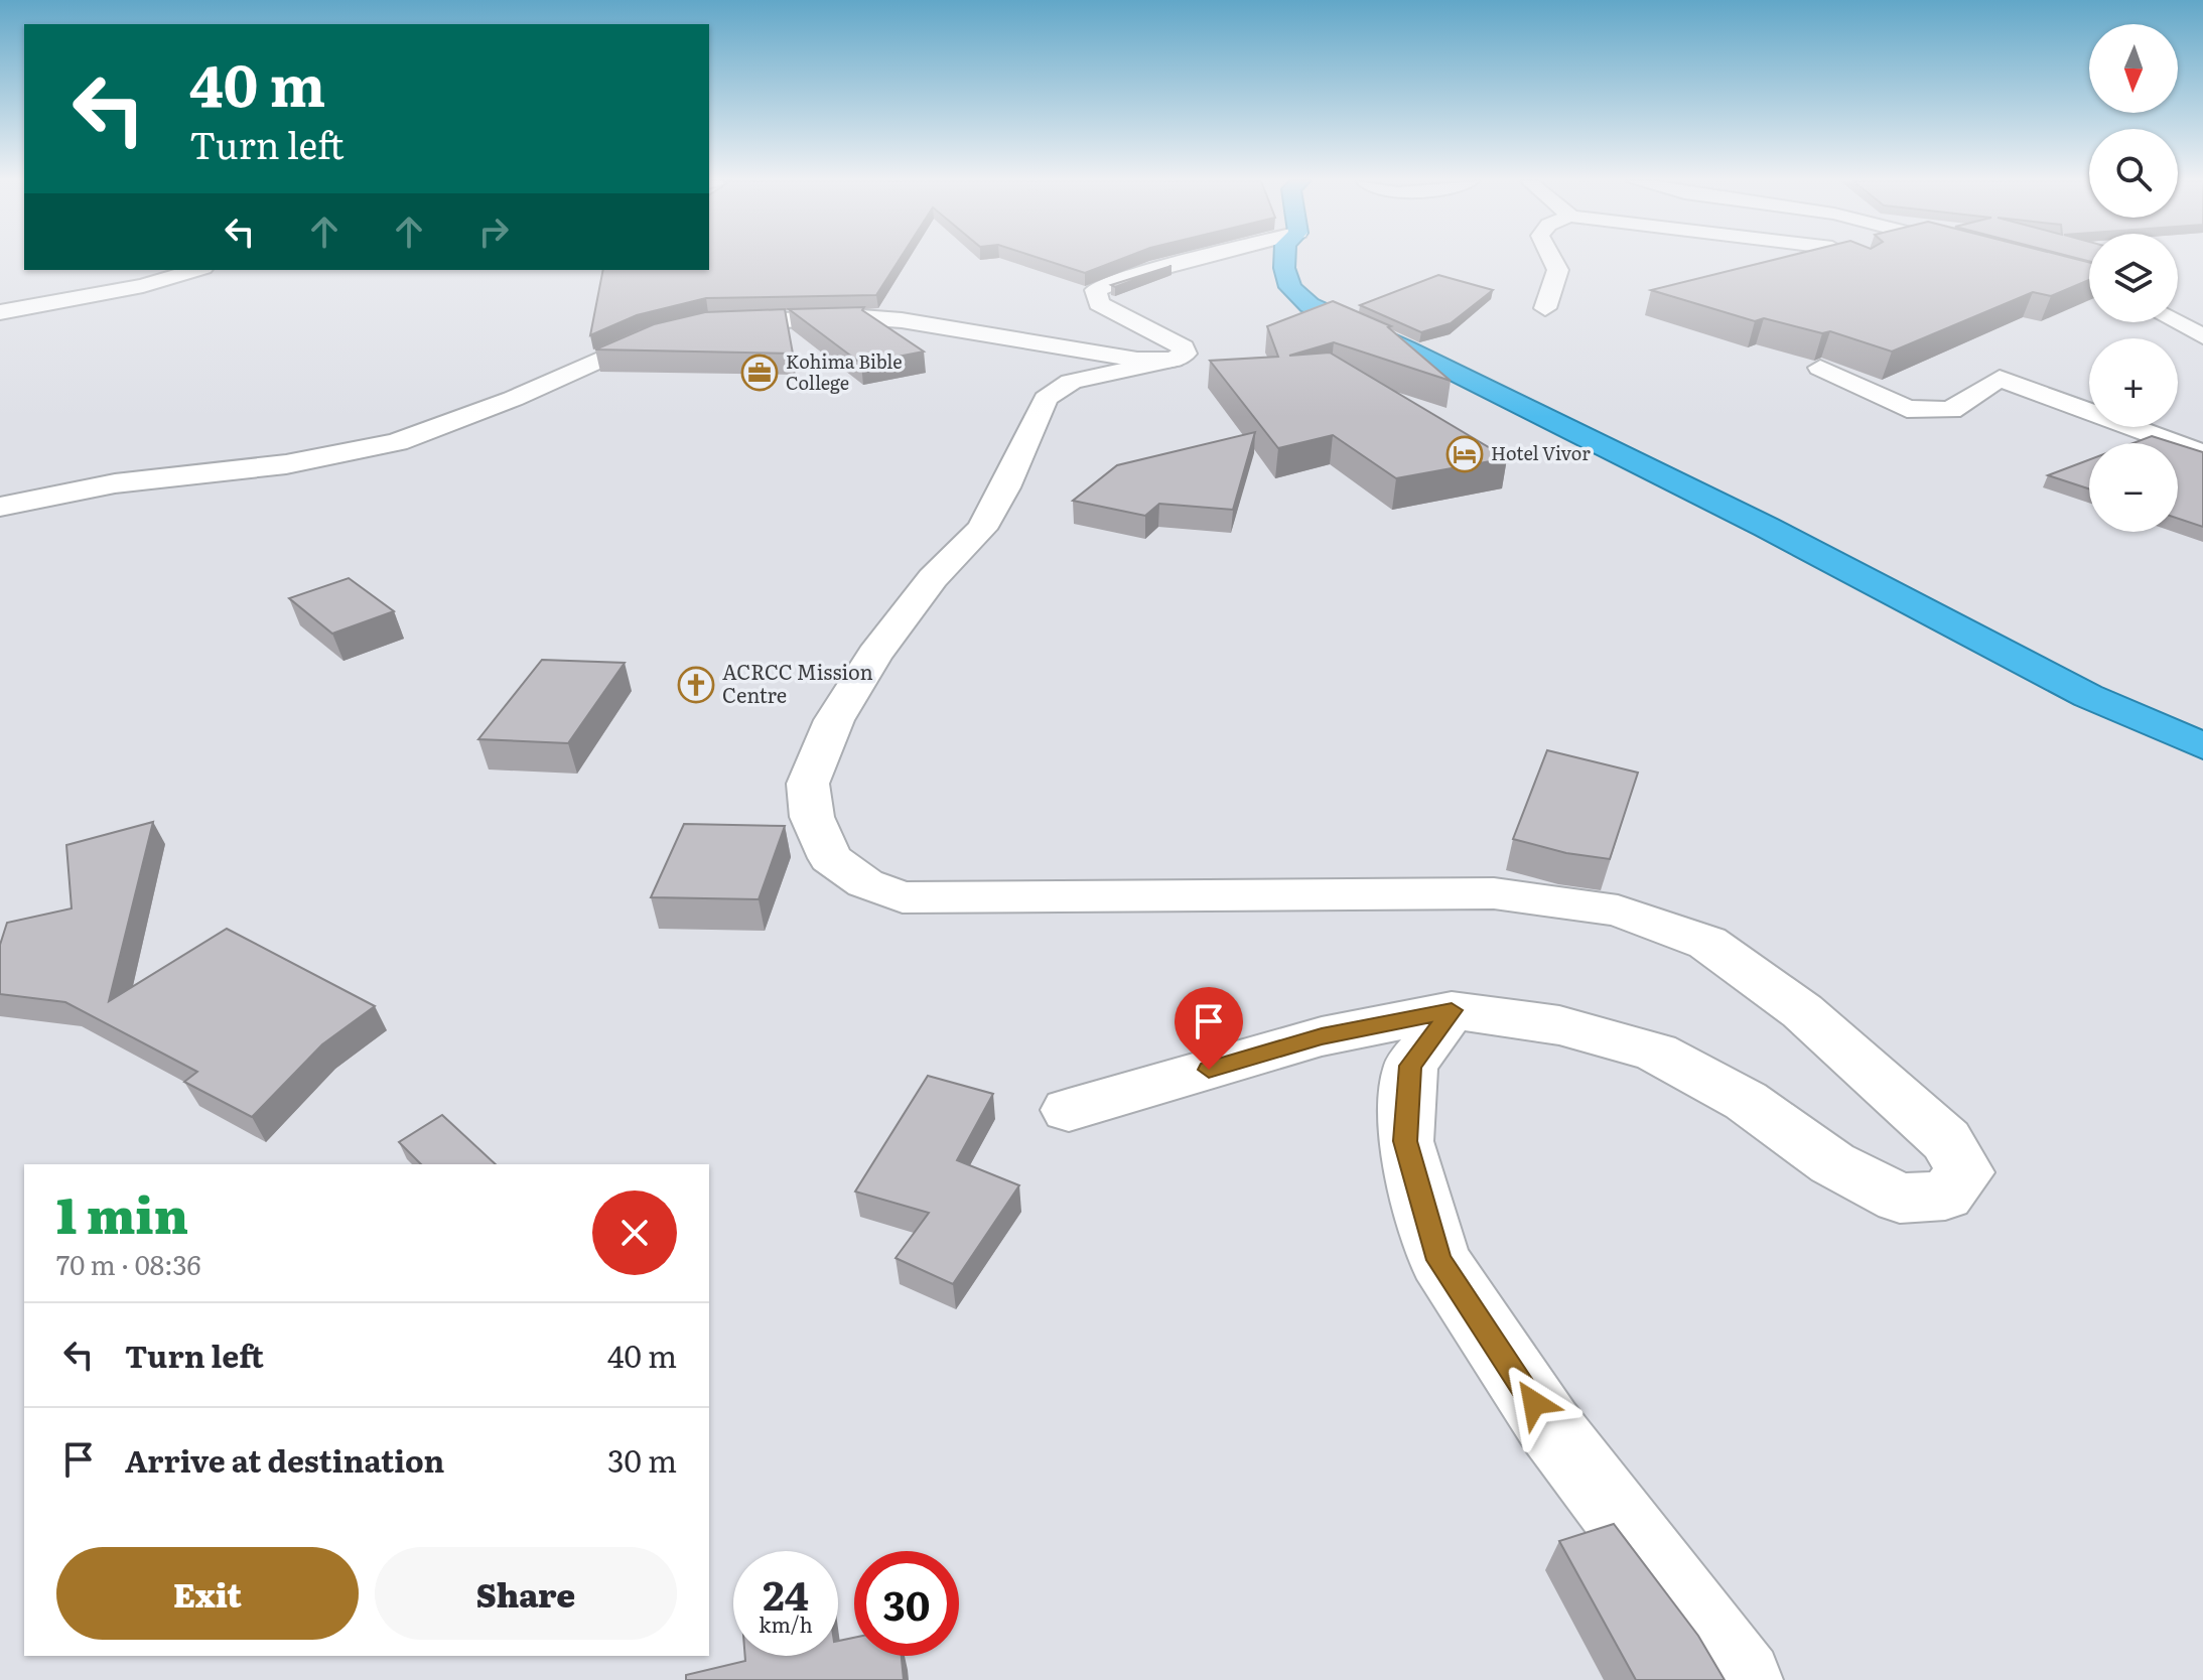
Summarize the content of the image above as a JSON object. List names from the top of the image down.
{
  "places": {
    "office": ["Kohima Bible College"],
    "hotel": ["Hotel Vivor"],
    "church": ["ACRCC Mission Centre"]
  },
  "north": "bottom",
  "page": {
    "map_buttons": ["+", "−"],
    "turn": ["40 m", "Turn left"],
    "heading": ["1 min", "70 m · 08:36"],
    "list": [
      {
        "name": "Turn left",
        "value": "40 m"
      },
      {
        "name": "Arrive at destination",
        "value": "30 m"
      }
    ],
    "buttons": ["Exit", "Share"],
    "speed": "24 km/h",
    "limit": "30"
  }
}
